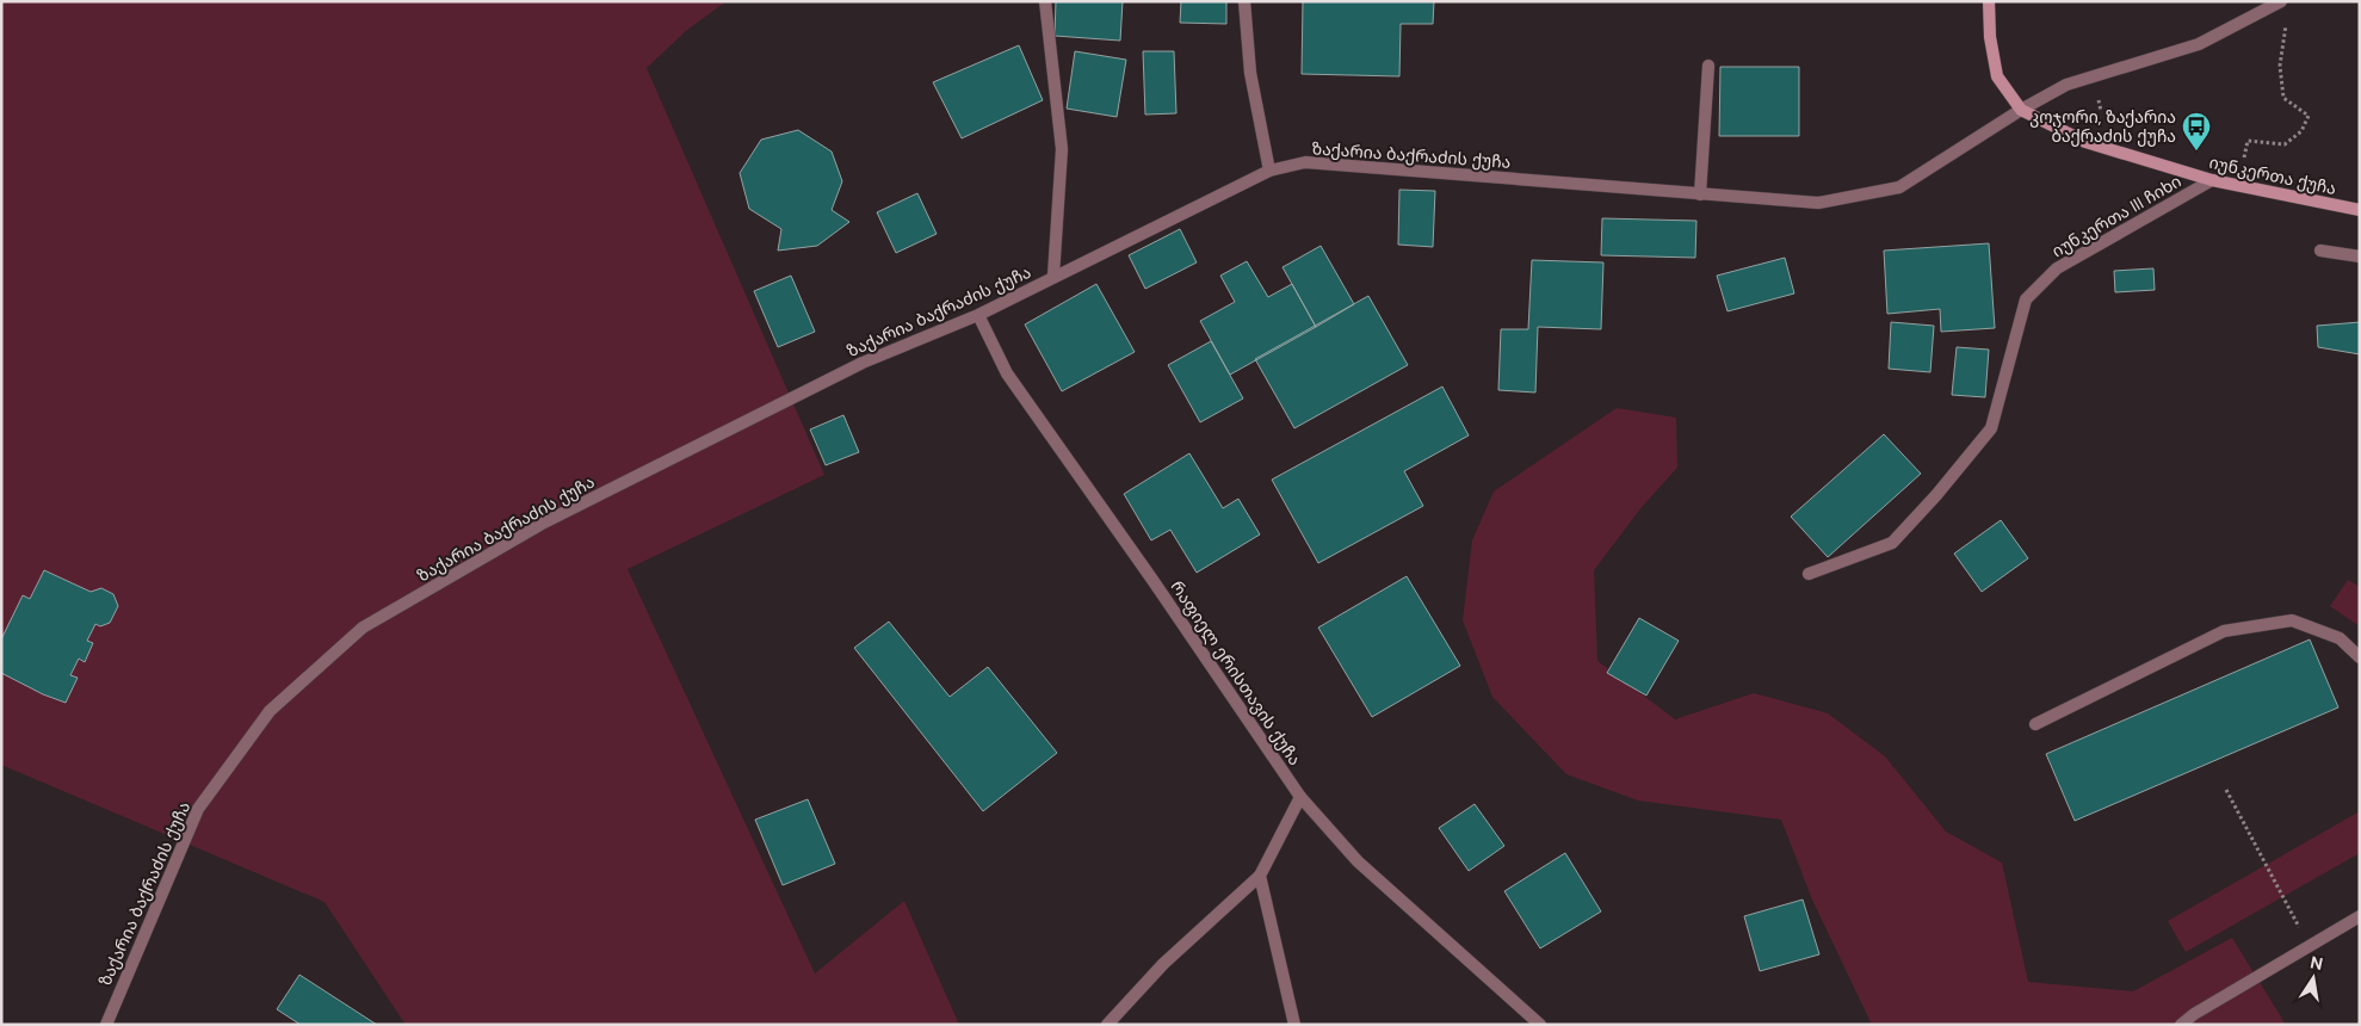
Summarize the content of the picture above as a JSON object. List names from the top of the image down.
{
  "streets": {
    "main road": ["იუნკერთა ქუჩა"],
    "street": ["ზაქარია ბაქრაძის ქუჩა", "იუნკერთა III ჩიხი", "რაფიელ ერისთავის ქუჩა"]
  },
  "crossings": [
    ["ზაქარია ბაქრაძის ქუჩა", "იუნკერთა ქუჩა"],
    ["ზაქარია ბაქრაძის ქუჩა", "რაფიელ ერისთავის ქუჩა"],
    ["იუნკერთა ქუჩა", "იუნკერთა III ჩიხი"]
  ],
  "places": {
    "bus stop": ["კოჯორი, ზაქარია ბაქრაძის ქუჩა"]
  },
  "north": "top"
}
